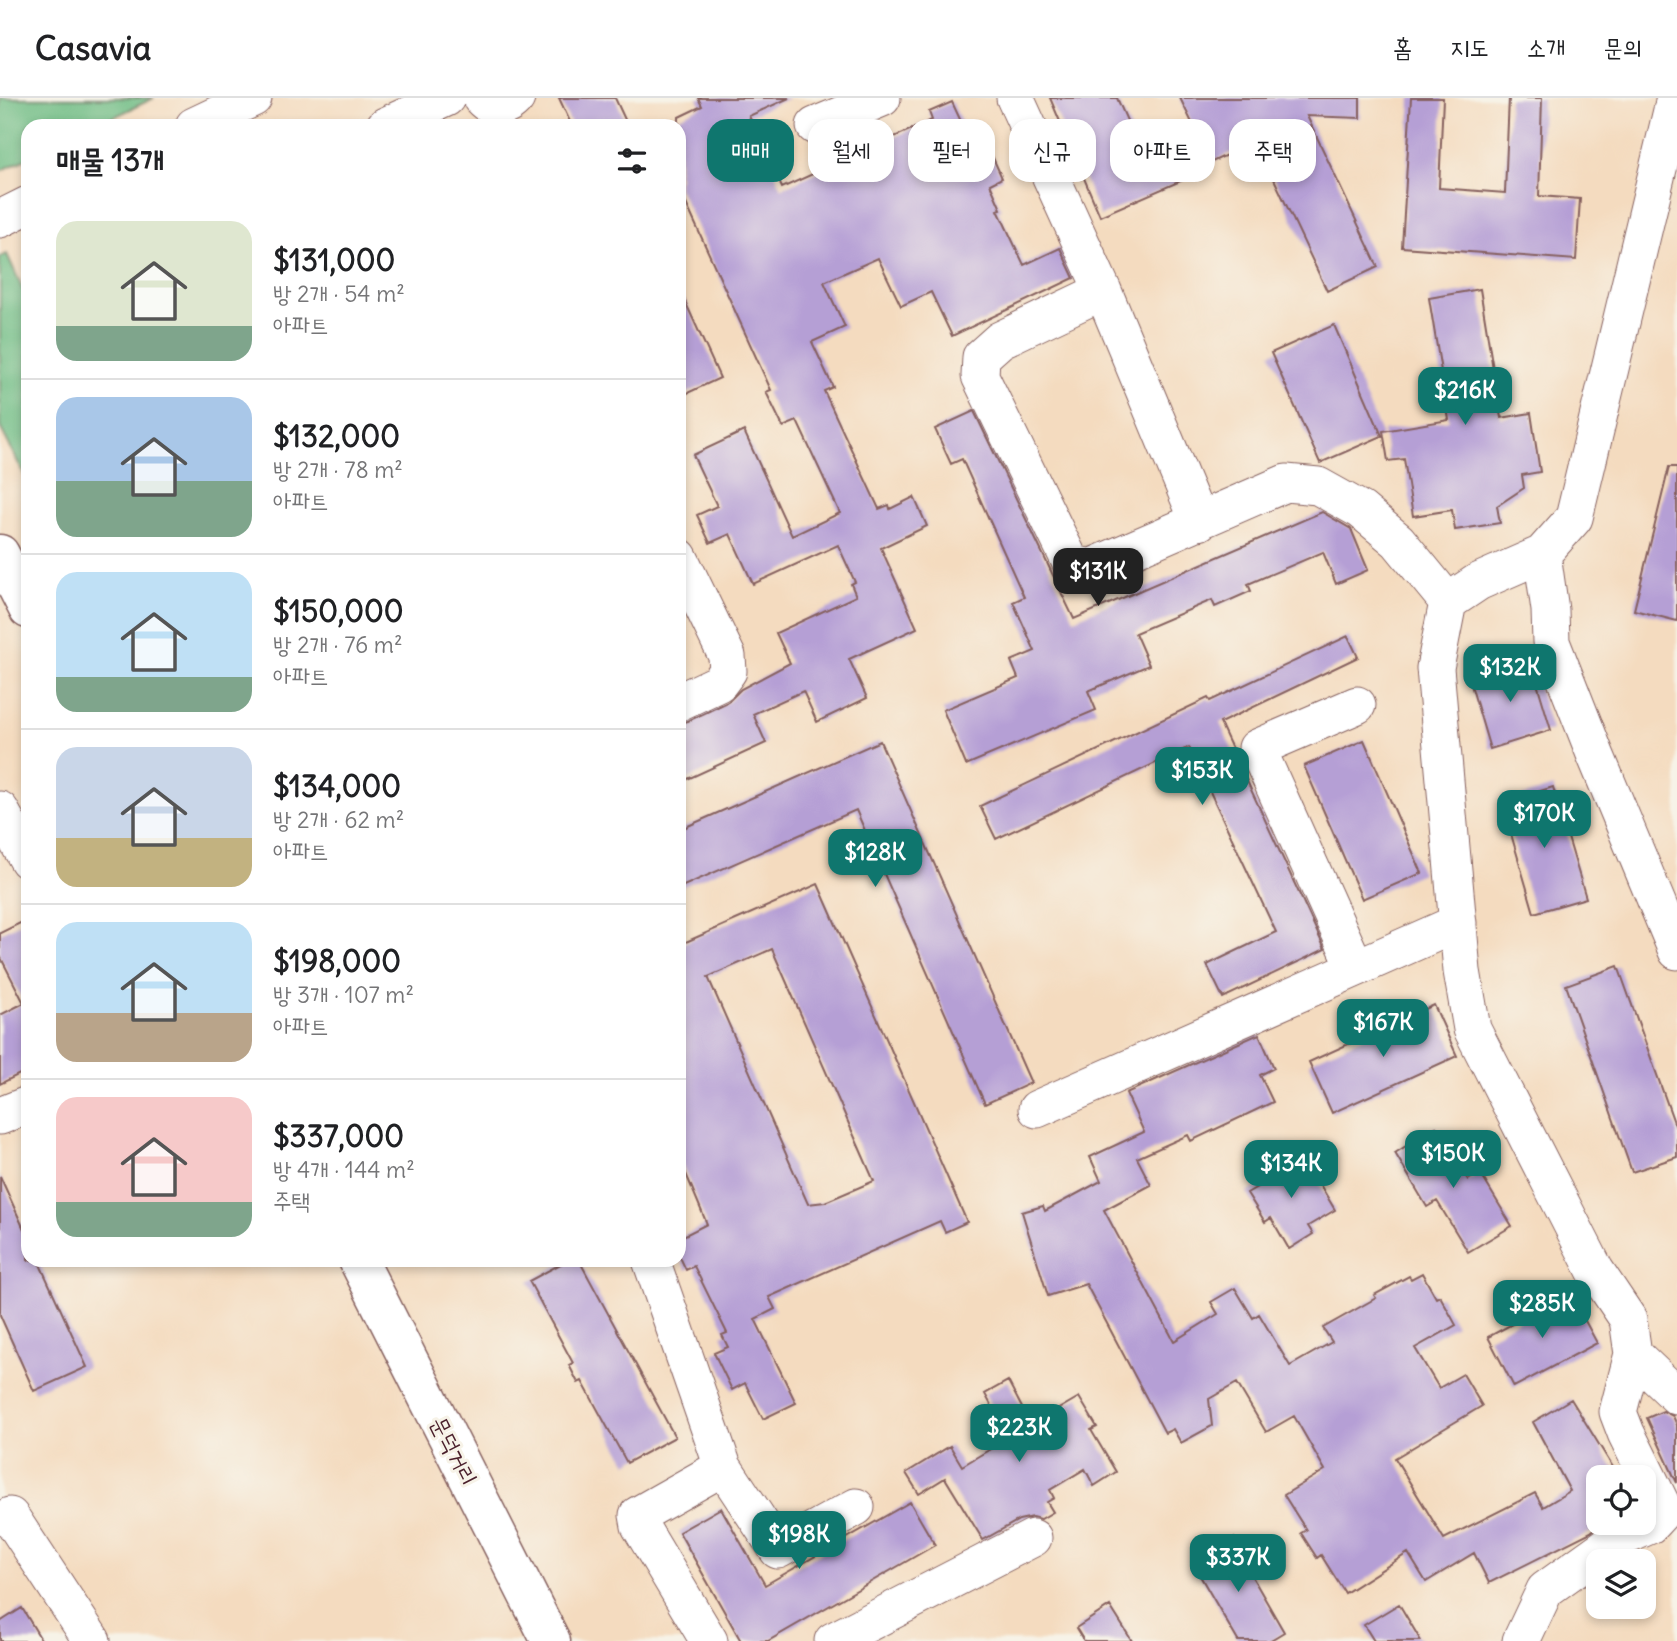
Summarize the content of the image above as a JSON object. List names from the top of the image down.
{
  "streets": {
    "main road": ["문덕거리"]
  },
  "page": {
    "header": "Casavia",
    "nav": [
      "홈",
      "지도",
      "소개",
      "문의"
    ],
    "chip": [
      "매매",
      "월세",
      "필터",
      "신규",
      "아파트",
      "주택"
    ],
    "heading": "매물 13개",
    "list": [
      {
        "name": "$131,000",
        "note": "방 2개 · 54 m² · 아파트"
      },
      {
        "name": "$132,000",
        "note": "방 2개 · 78 m² · 아파트"
      },
      {
        "name": "$150,000",
        "note": "방 2개 · 76 m² · 아파트"
      },
      {
        "name": "$134,000",
        "note": "방 2개 · 62 m² · 아파트"
      },
      {
        "name": "$198,000",
        "note": "방 3개 · 107 m² · 아파트"
      },
      {
        "name": "$337,000",
        "note": "방 4개 · 144 m² · 주택"
      }
    ],
    "price": [
      "$216K",
      "$131K",
      "$132K",
      "$153K",
      "$170K",
      "$128K",
      "$167K",
      "$150K",
      "$134K",
      "$285K",
      "$223K",
      "$198K",
      "$337K"
    ]
  }
}
